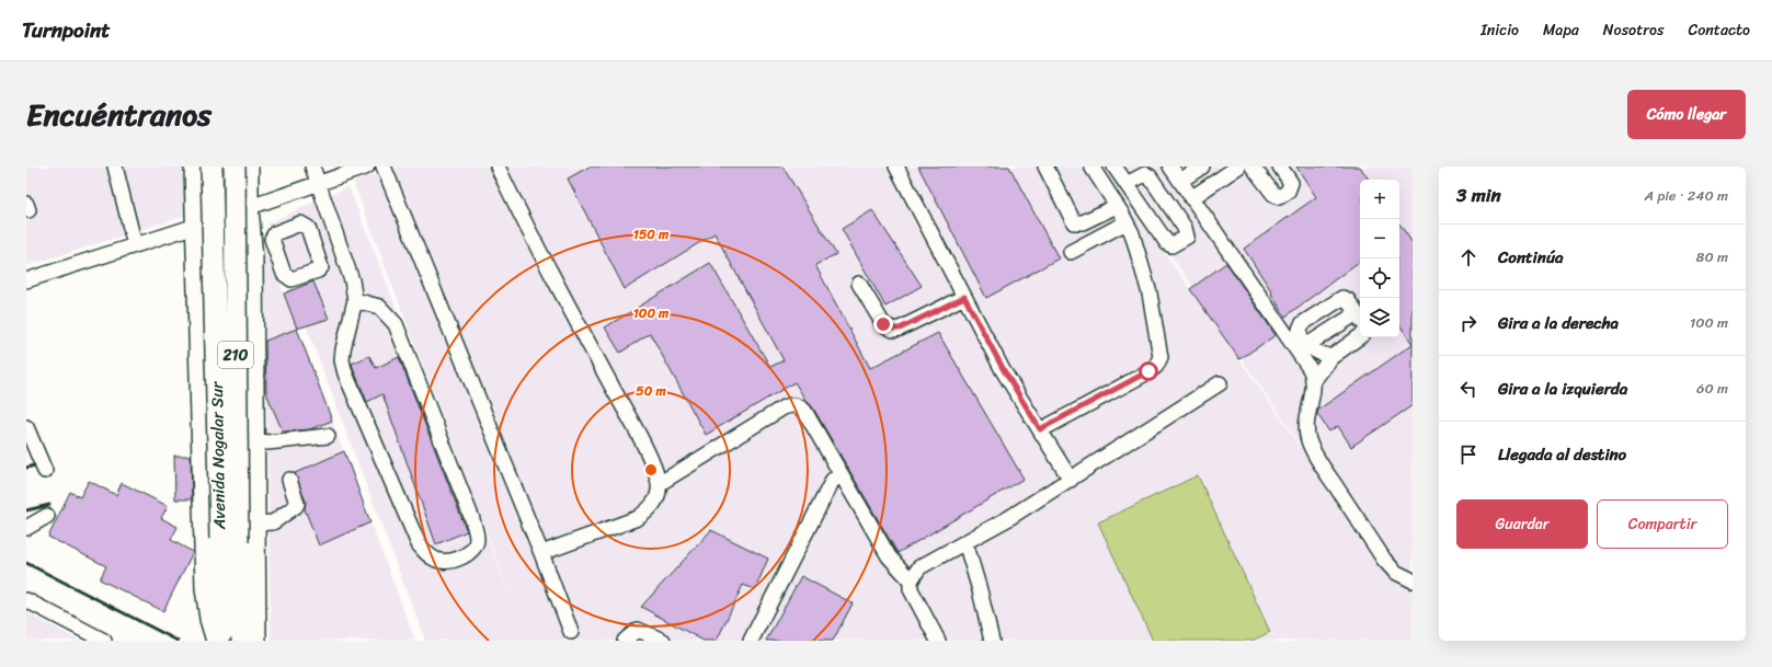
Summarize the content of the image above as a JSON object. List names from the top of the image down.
{
  "streets": {
    "highway": ["210", "Avenida Nogalar Sur"]
  },
  "page": {
    "header": "Turnpoint",
    "nav": [
      "Inicio",
      "Mapa",
      "Nosotros",
      "Contacto"
    ],
    "title": "Encuéntranos",
    "buttons": [
      "Cómo llegar",
      ["Guardar", "Compartir"]
    ],
    "heading": ["3 min", "A pie · 240 m"],
    "map_buttons": ["+", "−"],
    "list": [
      ["Continúa", "80 m"],
      ["Gira a la derecha", "100 m"],
      ["Gira a la izquierda", "60 m"],
      "Llegada al destino"
    ]
  },
  "rings": ["150 m", "100 m", "50 m"]
}
